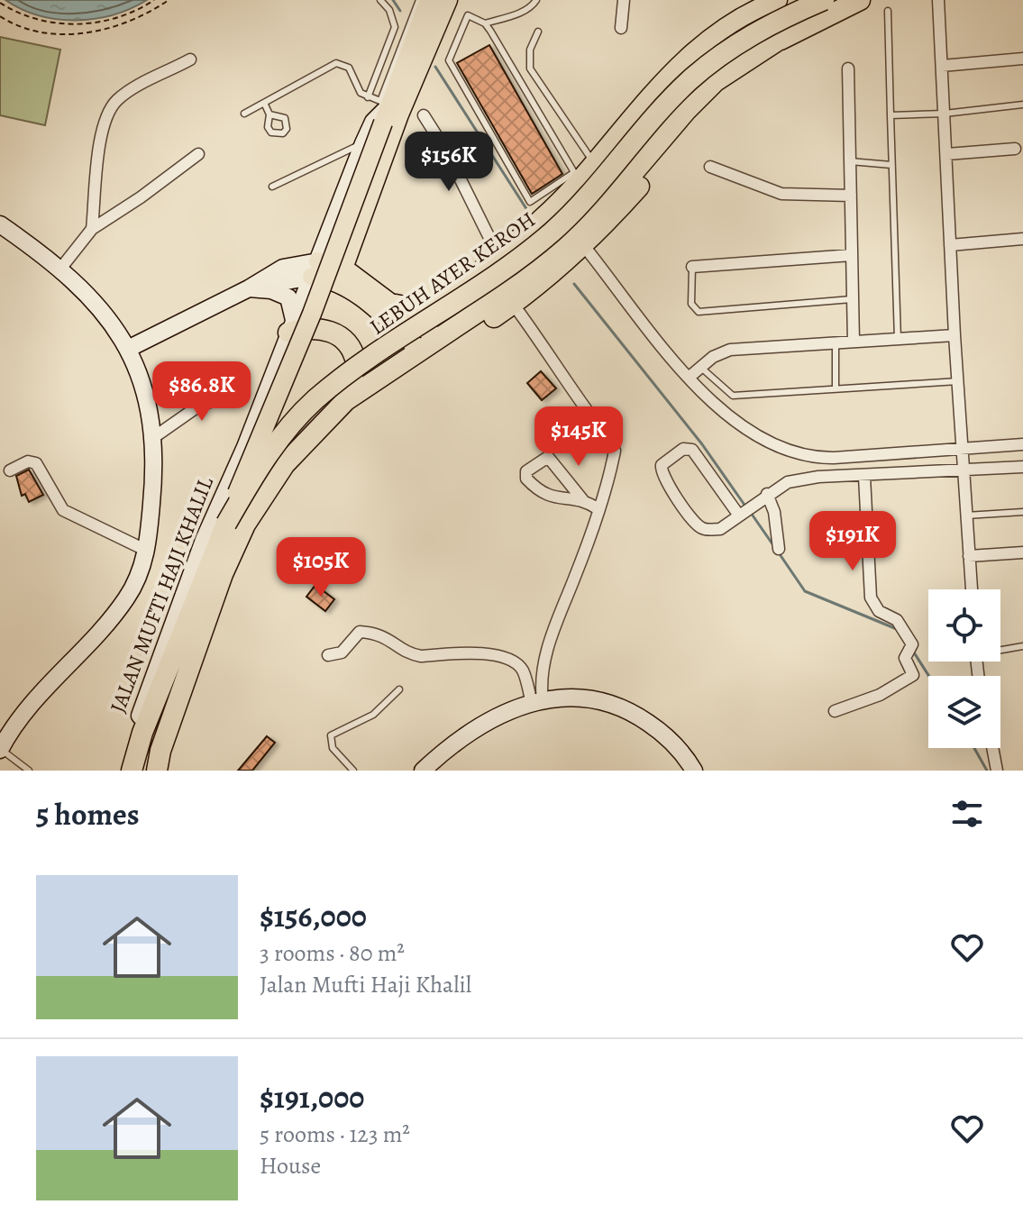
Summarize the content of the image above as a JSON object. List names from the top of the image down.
{
  "streets": {
    "highway": ["LEBUH AYER KEROH"],
    "main road": ["JALAN MUFTI HAJI KHALIL"]
  },
  "page": {
    "price": [
      "$156K",
      "$86.8K",
      "$145K",
      "$191K",
      "$105K"
    ],
    "heading": "5 homes",
    "list": [
      {
        "name": "$156,000",
        "note": "3 rooms · 80 m² · Jalan Mufti Haji Khalil"
      },
      {
        "name": "$191,000",
        "note": "5 rooms · 123 m² · House"
      }
    ]
  }
}
